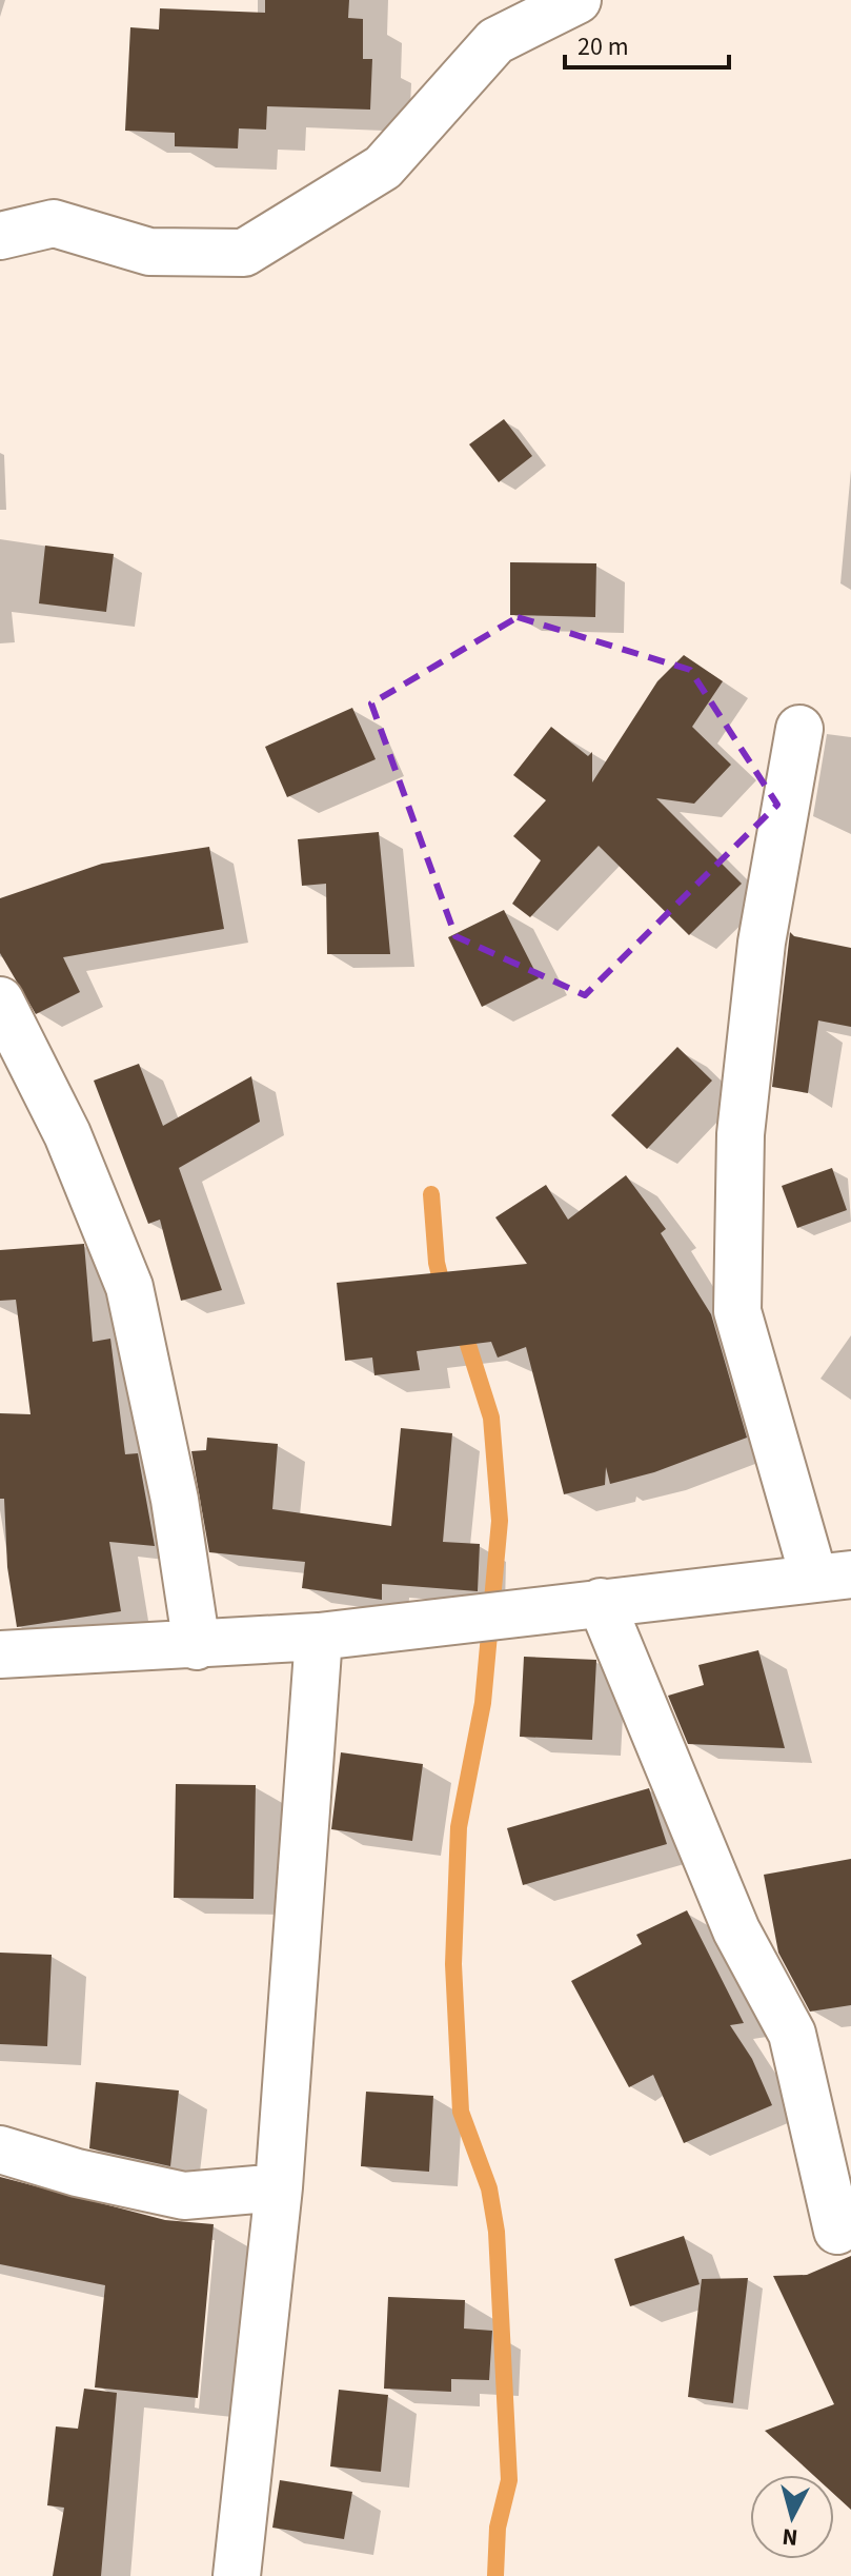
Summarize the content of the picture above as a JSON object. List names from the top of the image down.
{
  "scale_bar": "20 m",
  "north": "bottom"
}
